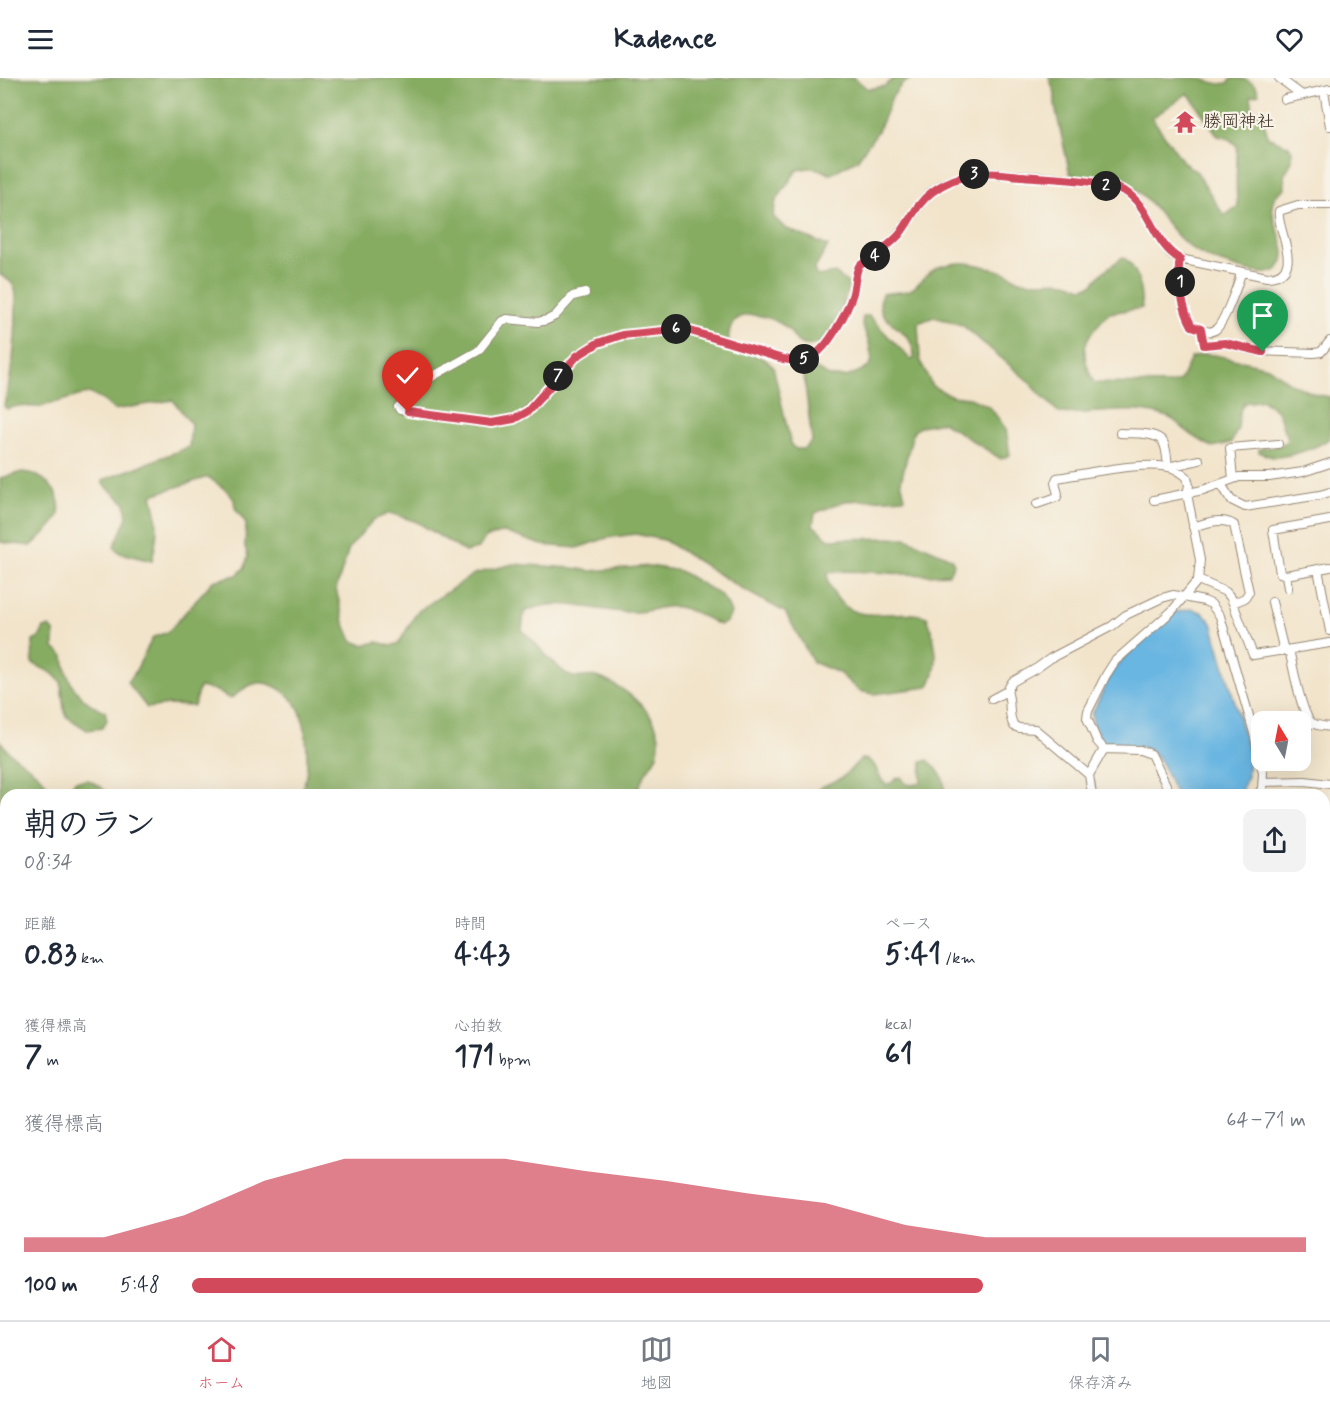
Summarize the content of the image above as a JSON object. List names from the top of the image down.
{
  "places": {
    "temple": ["勝岡神社"]
  },
  "north": "top",
  "page": {
    "header": "Kadence",
    "pins": [
      "3",
      "2",
      "4",
      "1",
      "6",
      "5",
      "7"
    ],
    "heading": ["朝のラン", "08:34"],
    "stats": [
      ["距離", "0.83 km"],
      ["時間", "4:43"],
      ["ペース", "5:41 /km"],
      ["獲得標高", "7 m"],
      ["心拍数", "171 bpm"],
      ["kcal", "61"]
    ],
    "chart": ["獲得標高", "64–71 m"],
    "list": [
      {
        "name": "100 m",
        "note": "5:48"
      }
    ],
    "tabs": ["ホーム", "地図", "保存済み"]
  }
}
